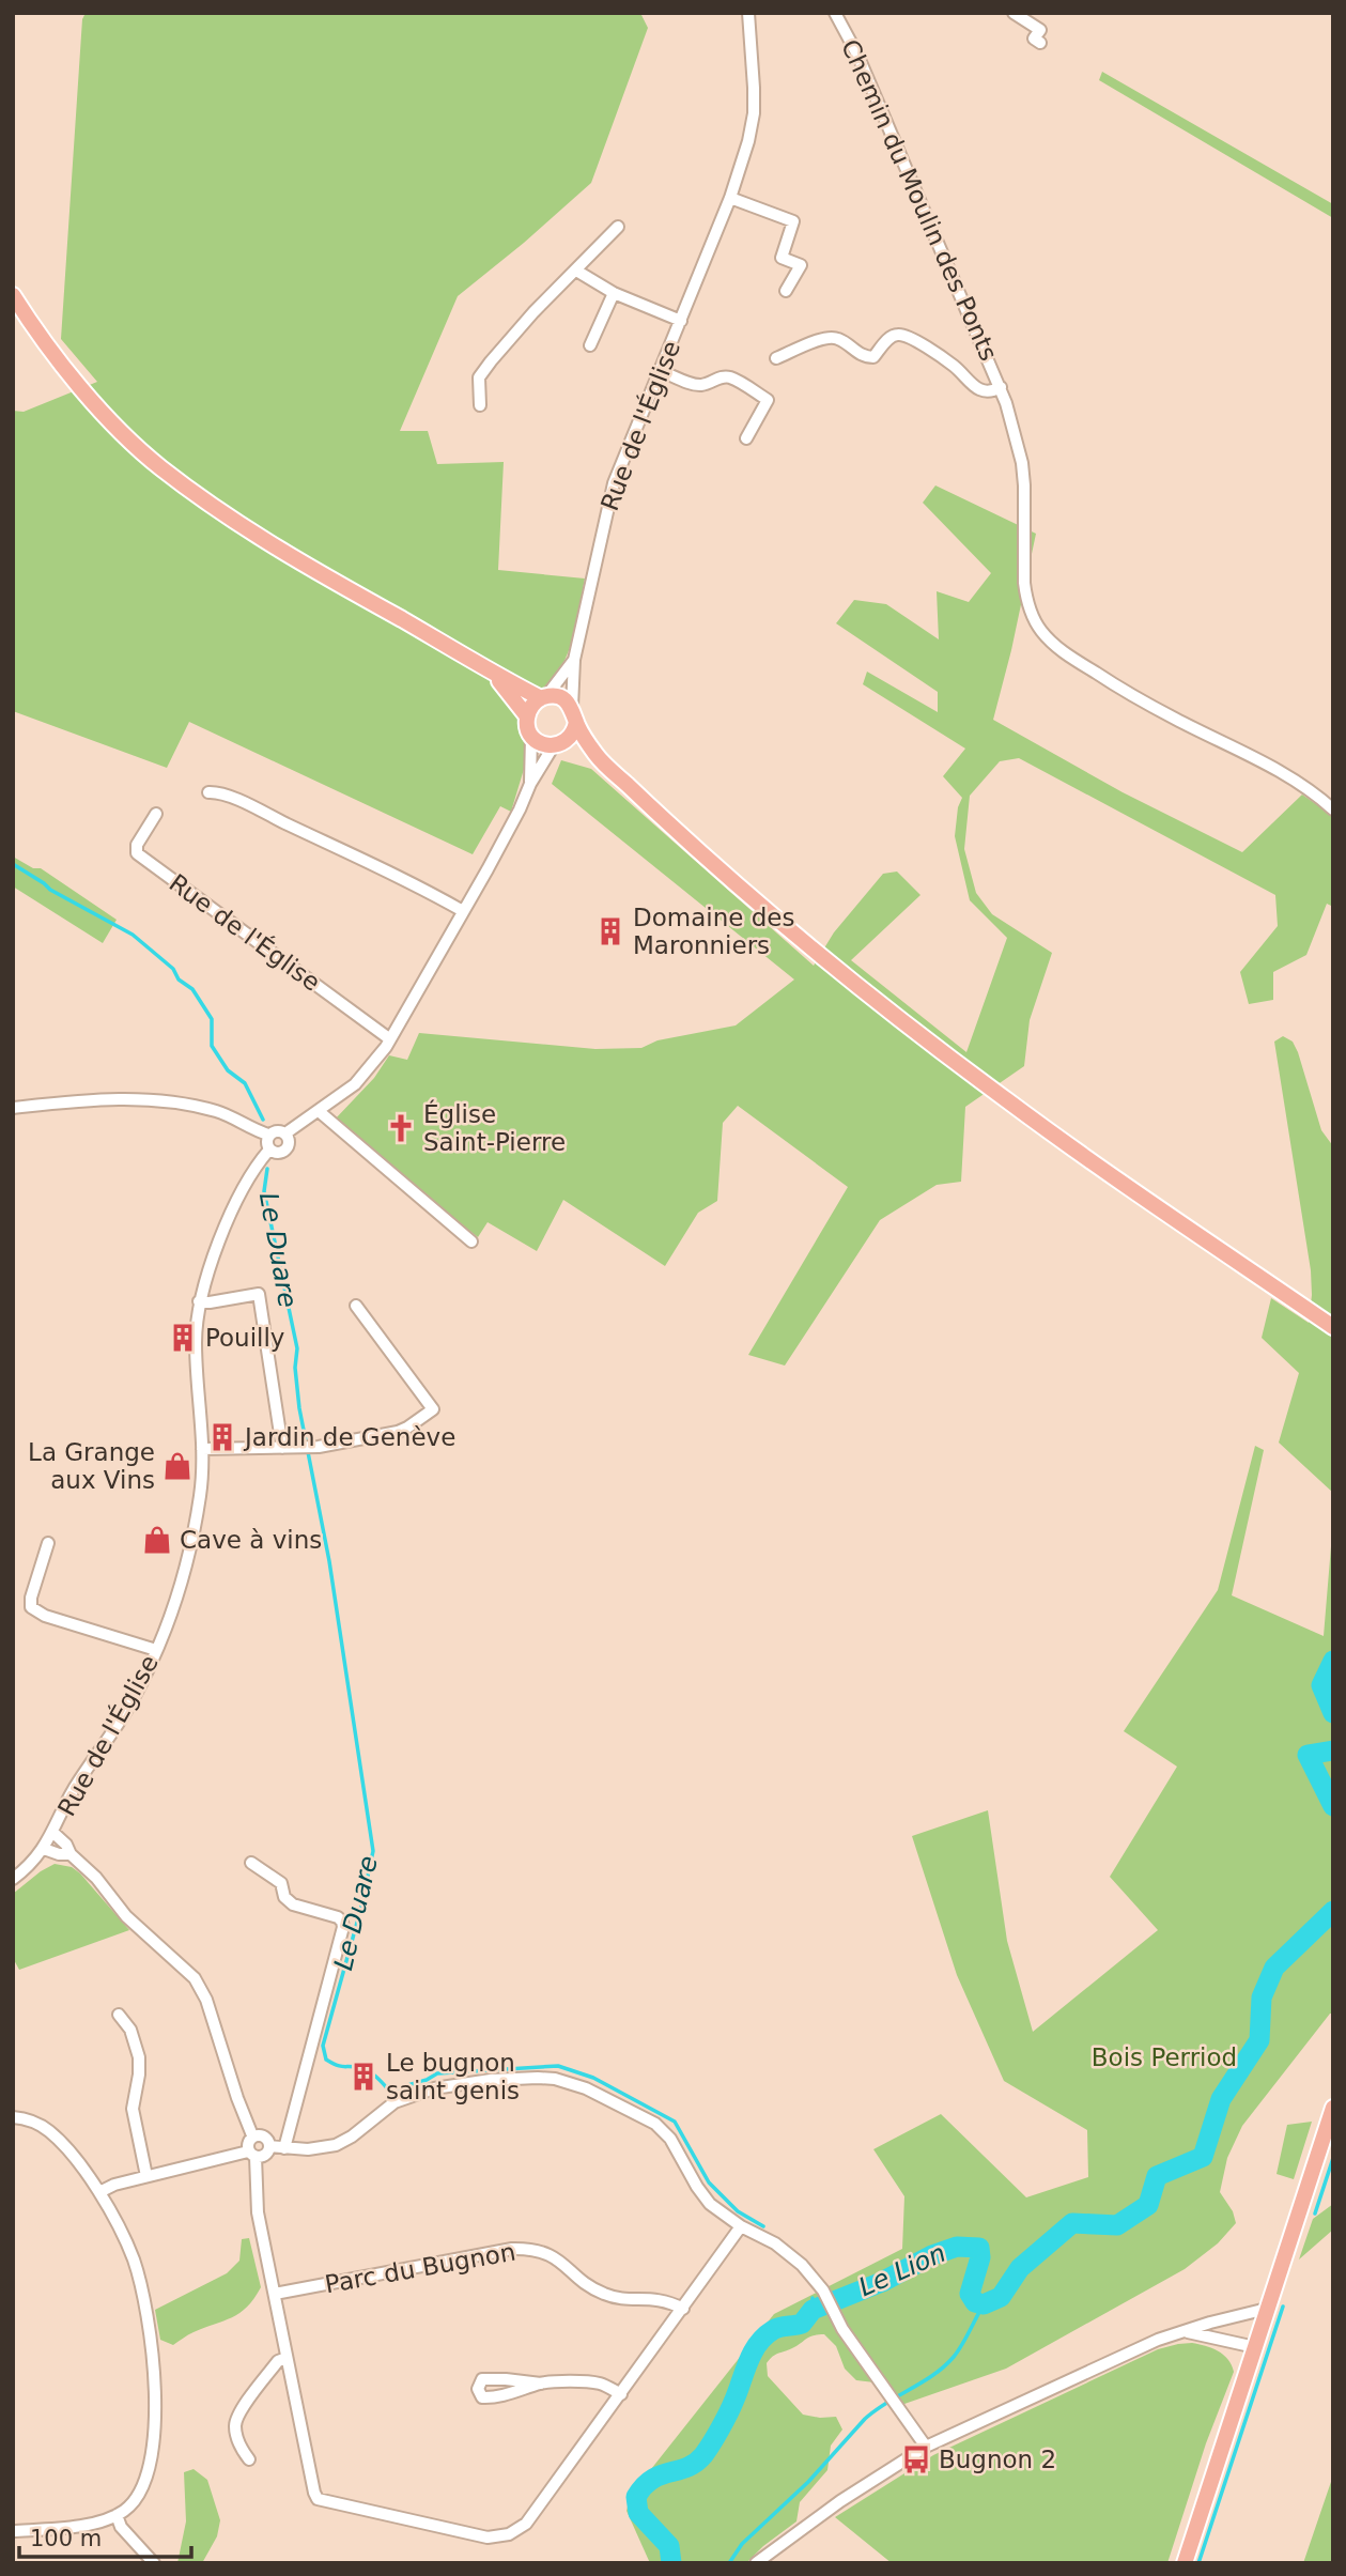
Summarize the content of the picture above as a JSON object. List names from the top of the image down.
{
  "streets": {
    "street": ["Chemin du Moulin des Ponts", "Rue de l'Église", "Parc du Bugnon"]
  },
  "water": ["Le Duare", "Le Lion"],
  "parks": ["Bois Perriod"],
  "places": {
    "building": [
      "Domaine des Maronniers",
      "Pouilly",
      "Jardin de Genève",
      "Le bugnon saint genis"
    ],
    "church": ["Église Saint-Pierre"],
    "shop": ["La Grange aux Vins", "Cave à vins"],
    "bus stop": ["Bugnon 2"]
  },
  "scale_bar": "100 m"
}
